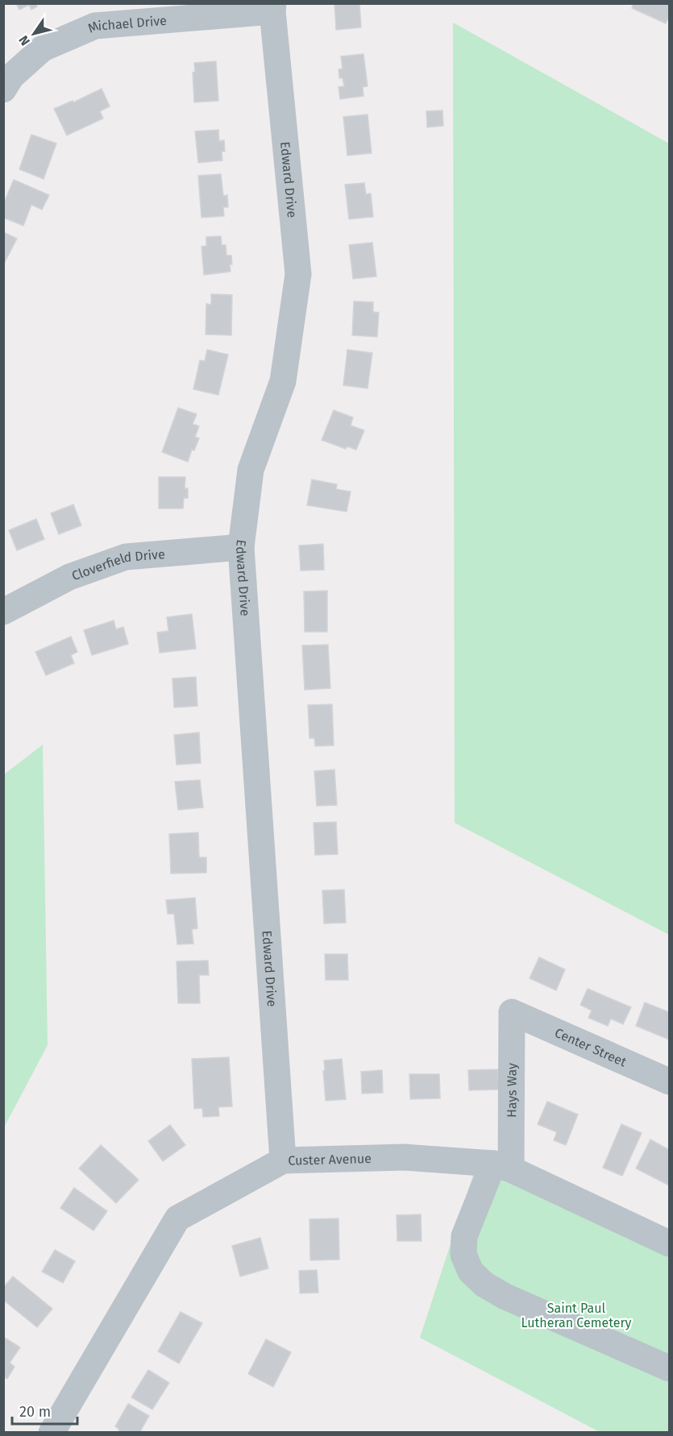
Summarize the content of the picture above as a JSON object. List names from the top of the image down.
{
  "streets": {
    "street": [
      "Michael Drive",
      "Edward Drive",
      "Cloverfield Drive",
      "Center Street",
      "Hays Way",
      "Custer Avenue"
    ]
  },
  "crossings": [
    ["Michael Drive", "Edward Drive"],
    ["Edward Drive", "Cloverfield Drive"],
    ["Edward Drive", "Custer Avenue"],
    ["Center Street", "Hays Way"],
    ["Hays Way", "Custer Avenue"]
  ],
  "parks": ["Saint Paul Lutheran Cemetery"],
  "scale_bar": "20 m",
  "north": "bottom left"
}
